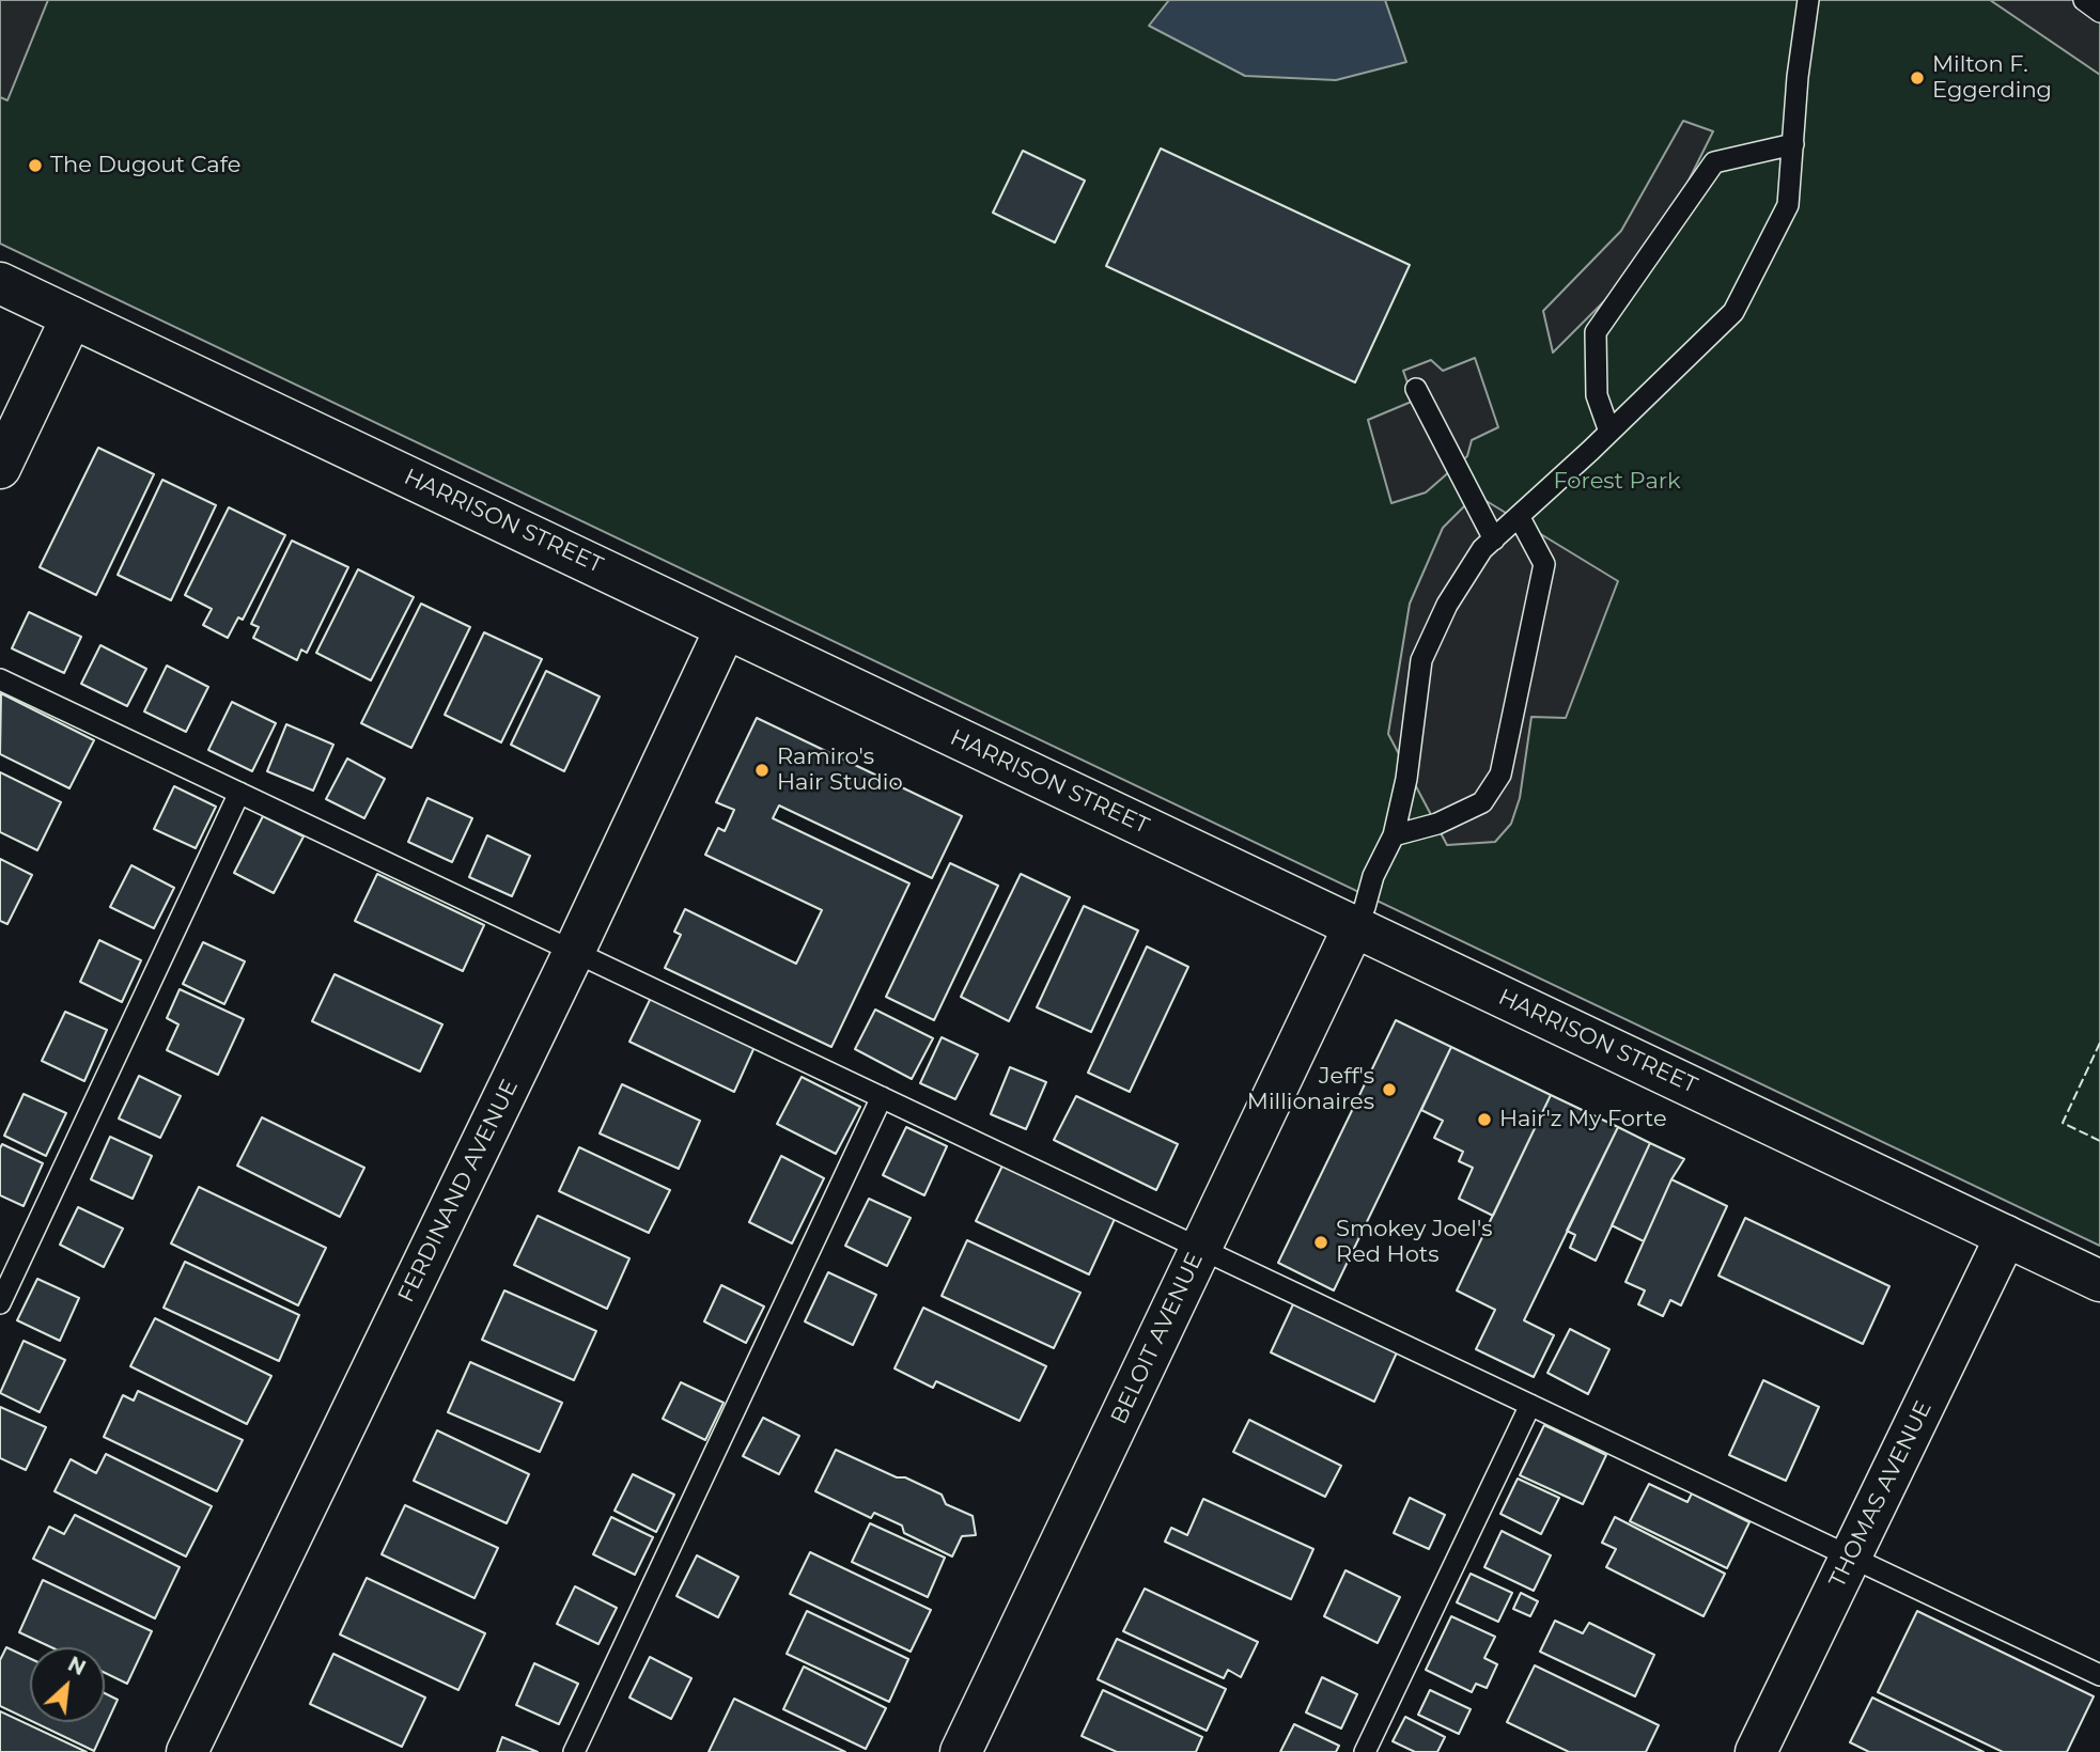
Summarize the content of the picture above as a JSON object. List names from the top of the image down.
{
  "streets": {
    "street": [
      "HARRISON STREET",
      "FERDINAND AVENUE",
      "BELOIT AVENUE",
      "THOMAS AVENUE"
    ]
  },
  "crossings": [
    ["HARRISON STREET", "FERDINAND AVENUE"],
    ["HARRISON STREET", "BELOIT AVENUE"],
    ["HARRISON STREET", "THOMAS AVENUE"]
  ],
  "parks": ["Forest Park"],
  "places": [
    "Milton F. Eggerding",
    "The Dugout Cafe",
    "Ramiro's Hair Studio",
    "Jeff's Millionaires",
    "Hair'z My Forte",
    "Smokey Joel's Red Hots"
  ],
  "north": "top right"
}
